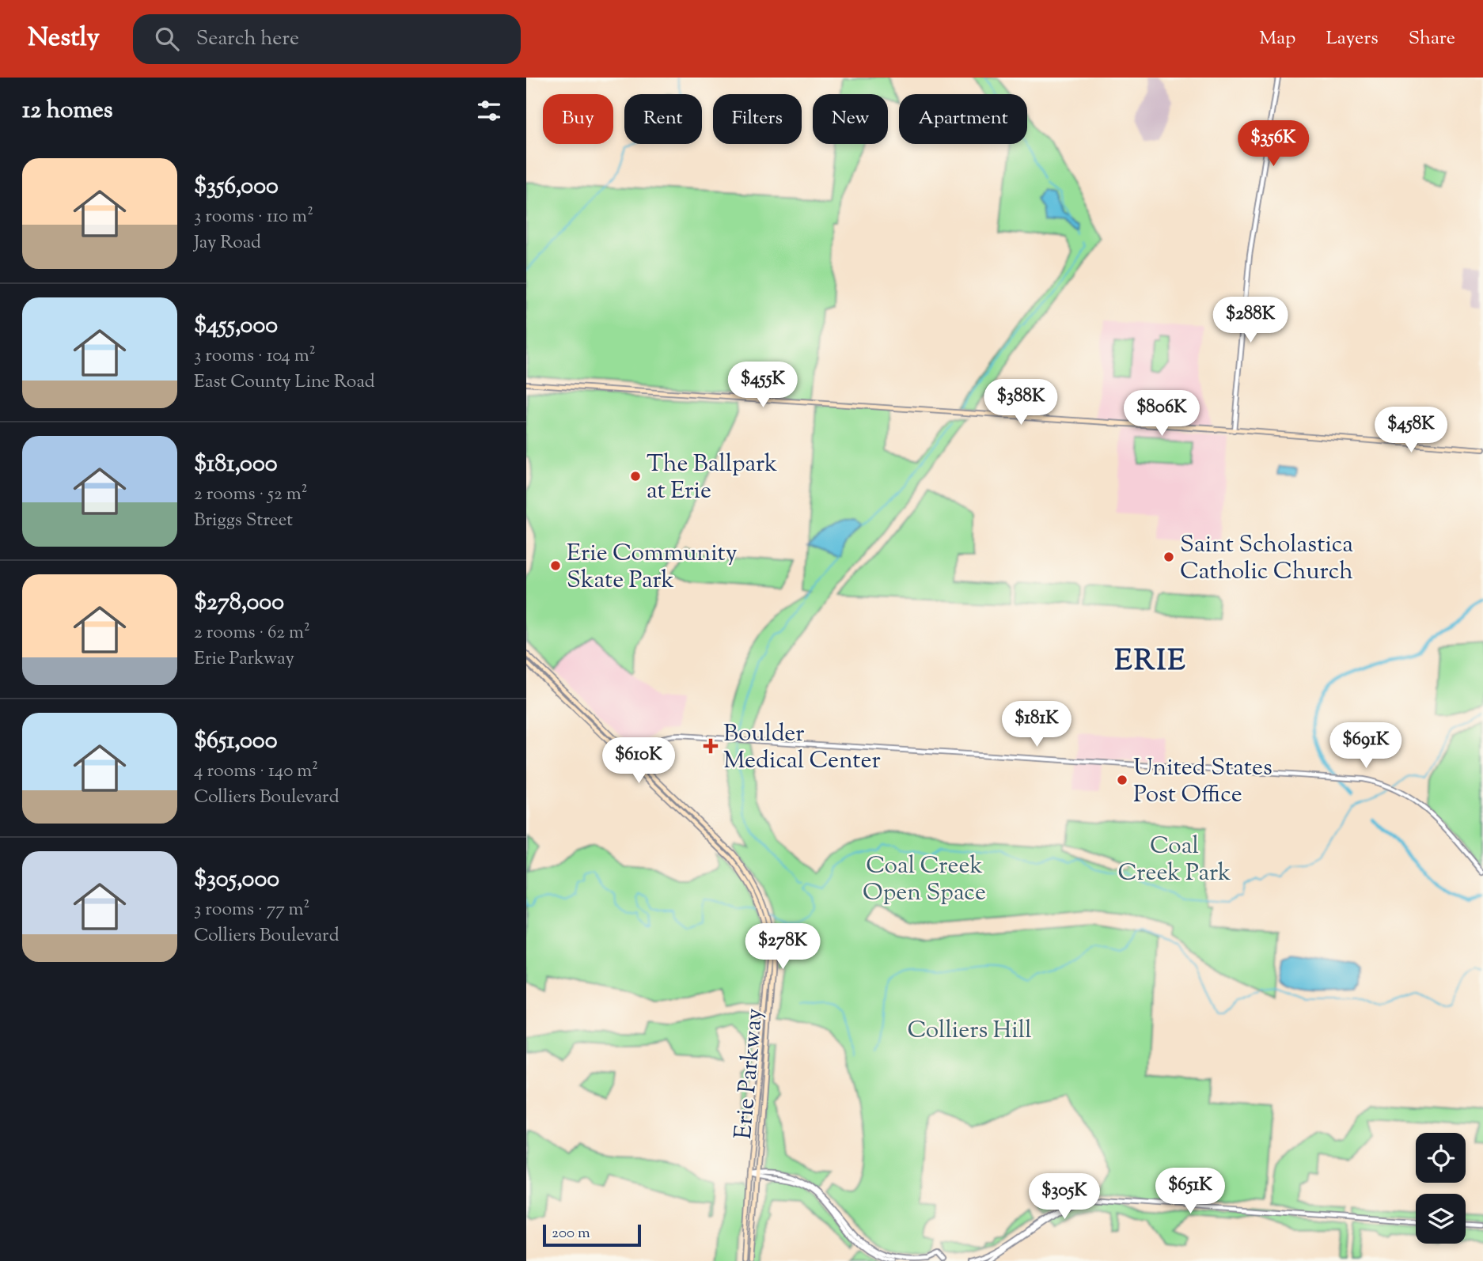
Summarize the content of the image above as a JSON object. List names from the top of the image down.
{
  "streets": {
    "main road": ["Erie Parkway"]
  },
  "districts": ["ERIE"],
  "parks": ["Coal Creek Park", "Coal Creek Open Space", "Colliers Hill"],
  "places": {
    "other": [
      "The Ballpark at Erie",
      "Saint Scholastica Catholic Church",
      "Erie Community Skate Park",
      "United States Post Office"
    ],
    "health": ["Boulder Medical Center"]
  },
  "scale_bar": "200 m",
  "page": {
    "header": "Nestly",
    "search": "Search here",
    "nav": ["Map", "Layers", "Share"],
    "heading": "12 homes",
    "chip": [
      "Buy",
      "Rent",
      "Filters",
      "New",
      "Apartment"
    ],
    "price": [
      "$356K",
      "$288K",
      "$455K",
      "$388K",
      "$806K",
      "$458K",
      "$181K",
      "$691K",
      "$610K",
      "$278K",
      "$651K",
      "$305K"
    ],
    "list": [
      {
        "name": "$356,000",
        "note": "3 rooms · 110 m² · Jay Road"
      },
      {
        "name": "$455,000",
        "note": "3 rooms · 104 m² · East County Line Road"
      },
      {
        "name": "$181,000",
        "note": "2 rooms · 52 m² · Briggs Street"
      },
      {
        "name": "$278,000",
        "note": "2 rooms · 62 m² · Erie Parkway"
      },
      {
        "name": "$651,000",
        "note": "4 rooms · 140 m² · Colliers Boulevard"
      },
      {
        "name": "$305,000",
        "note": "3 rooms · 77 m² · Colliers Boulevard"
      }
    ],
    "scale": "200 m"
  }
}
